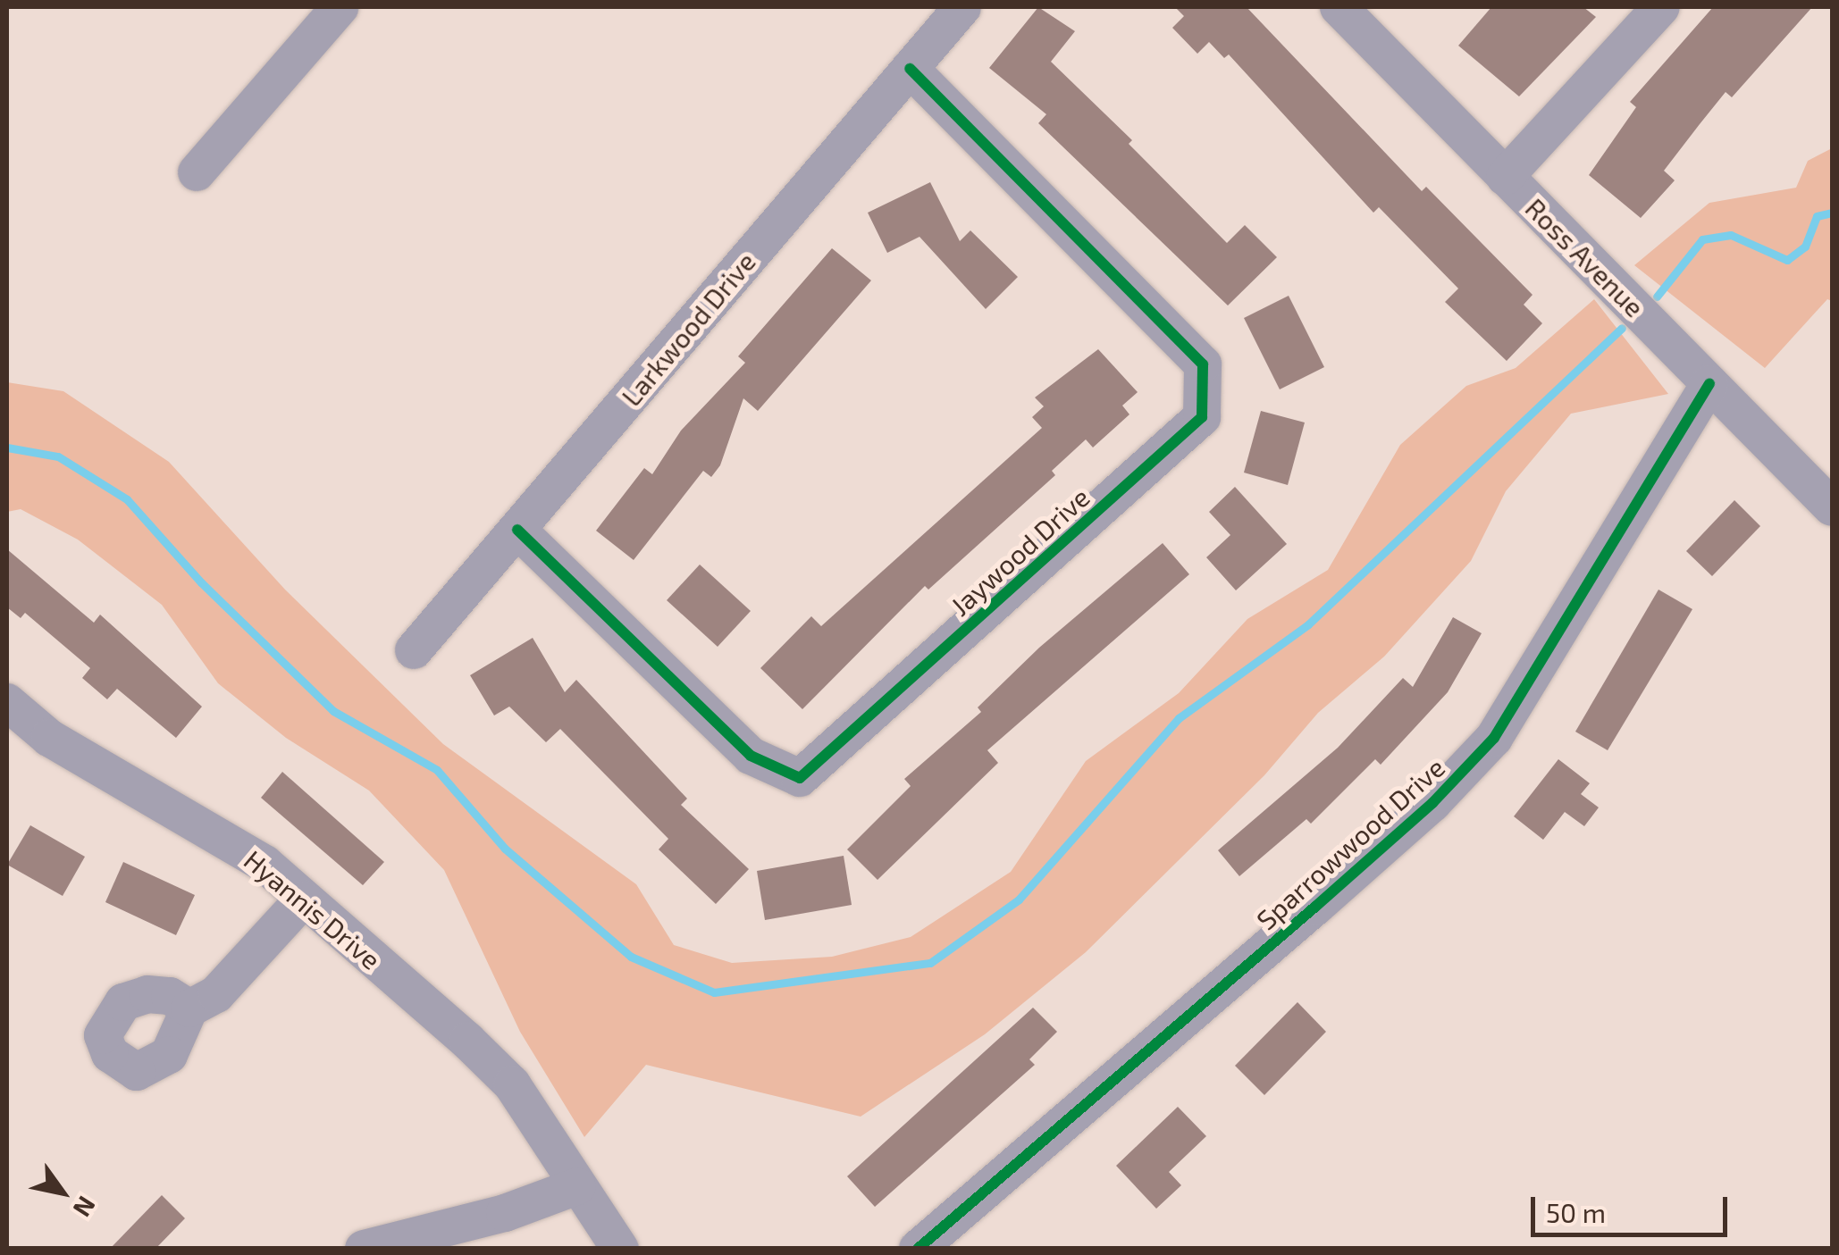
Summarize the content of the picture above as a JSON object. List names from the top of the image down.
{
  "streets": {
    "street": [
      "Ross Avenue",
      "Larkwood Drive",
      "Jaywood Drive",
      "Sparrowwood Drive",
      "Hyannis Drive"
    ]
  },
  "crossings": [
    ["Ross Avenue", "Sparrowwood Drive"],
    ["Larkwood Drive", "Jaywood Drive"]
  ],
  "scale_bar": "50 m",
  "north": "bottom right"
}
